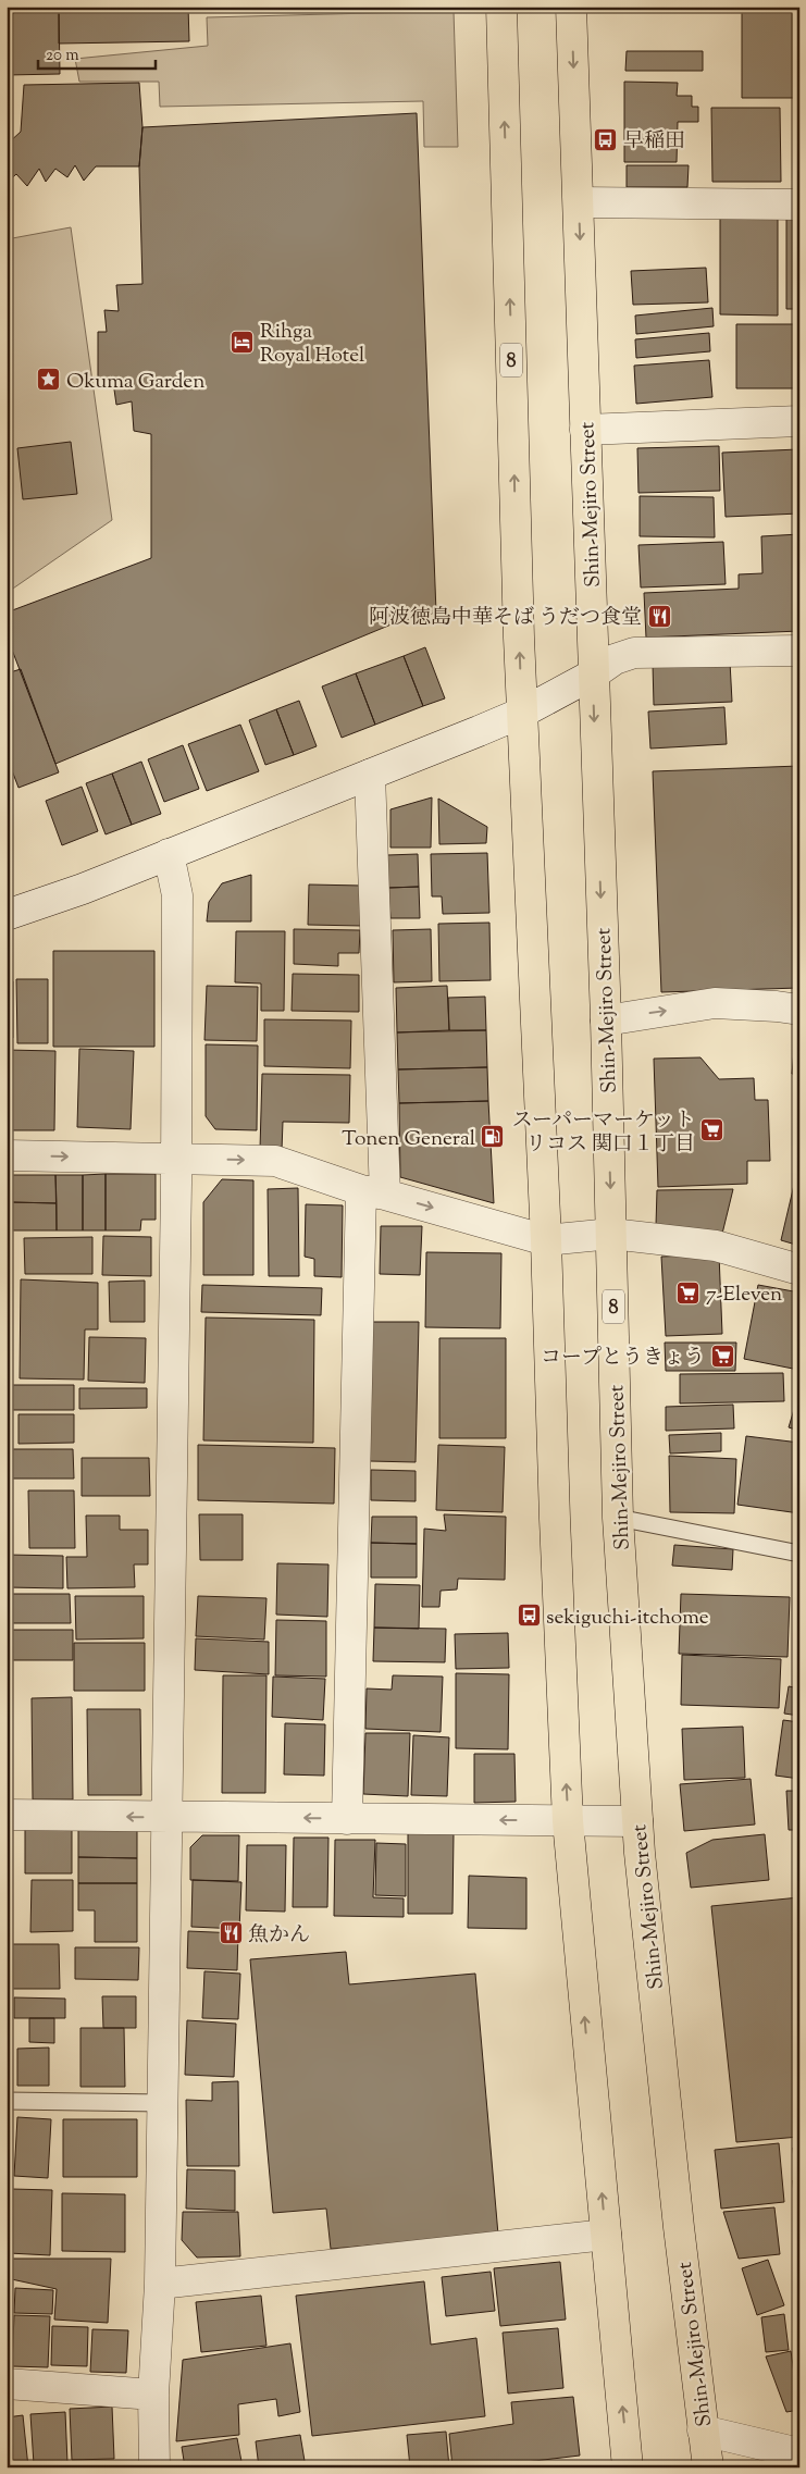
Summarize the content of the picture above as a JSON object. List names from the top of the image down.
{
  "streets": {
    "main road": ["8", "Shin-Mejiro Street"]
  },
  "places": {
    "bus stop": ["早稲田", "sekiguchi-itchome"],
    "hotel": ["Rihga Royal Hotel"],
    "place": ["Okuma Garden"],
    "restaurant": ["阿波徳島中華そば うだつ食堂", "魚かん"],
    "supermarket": ["スーパーマーケット リコス 関口１丁目", "7-Eleven", "コープとうきょう"],
    "fuel station": ["Tonen General"]
  },
  "scale_bar": "20 m"
}
